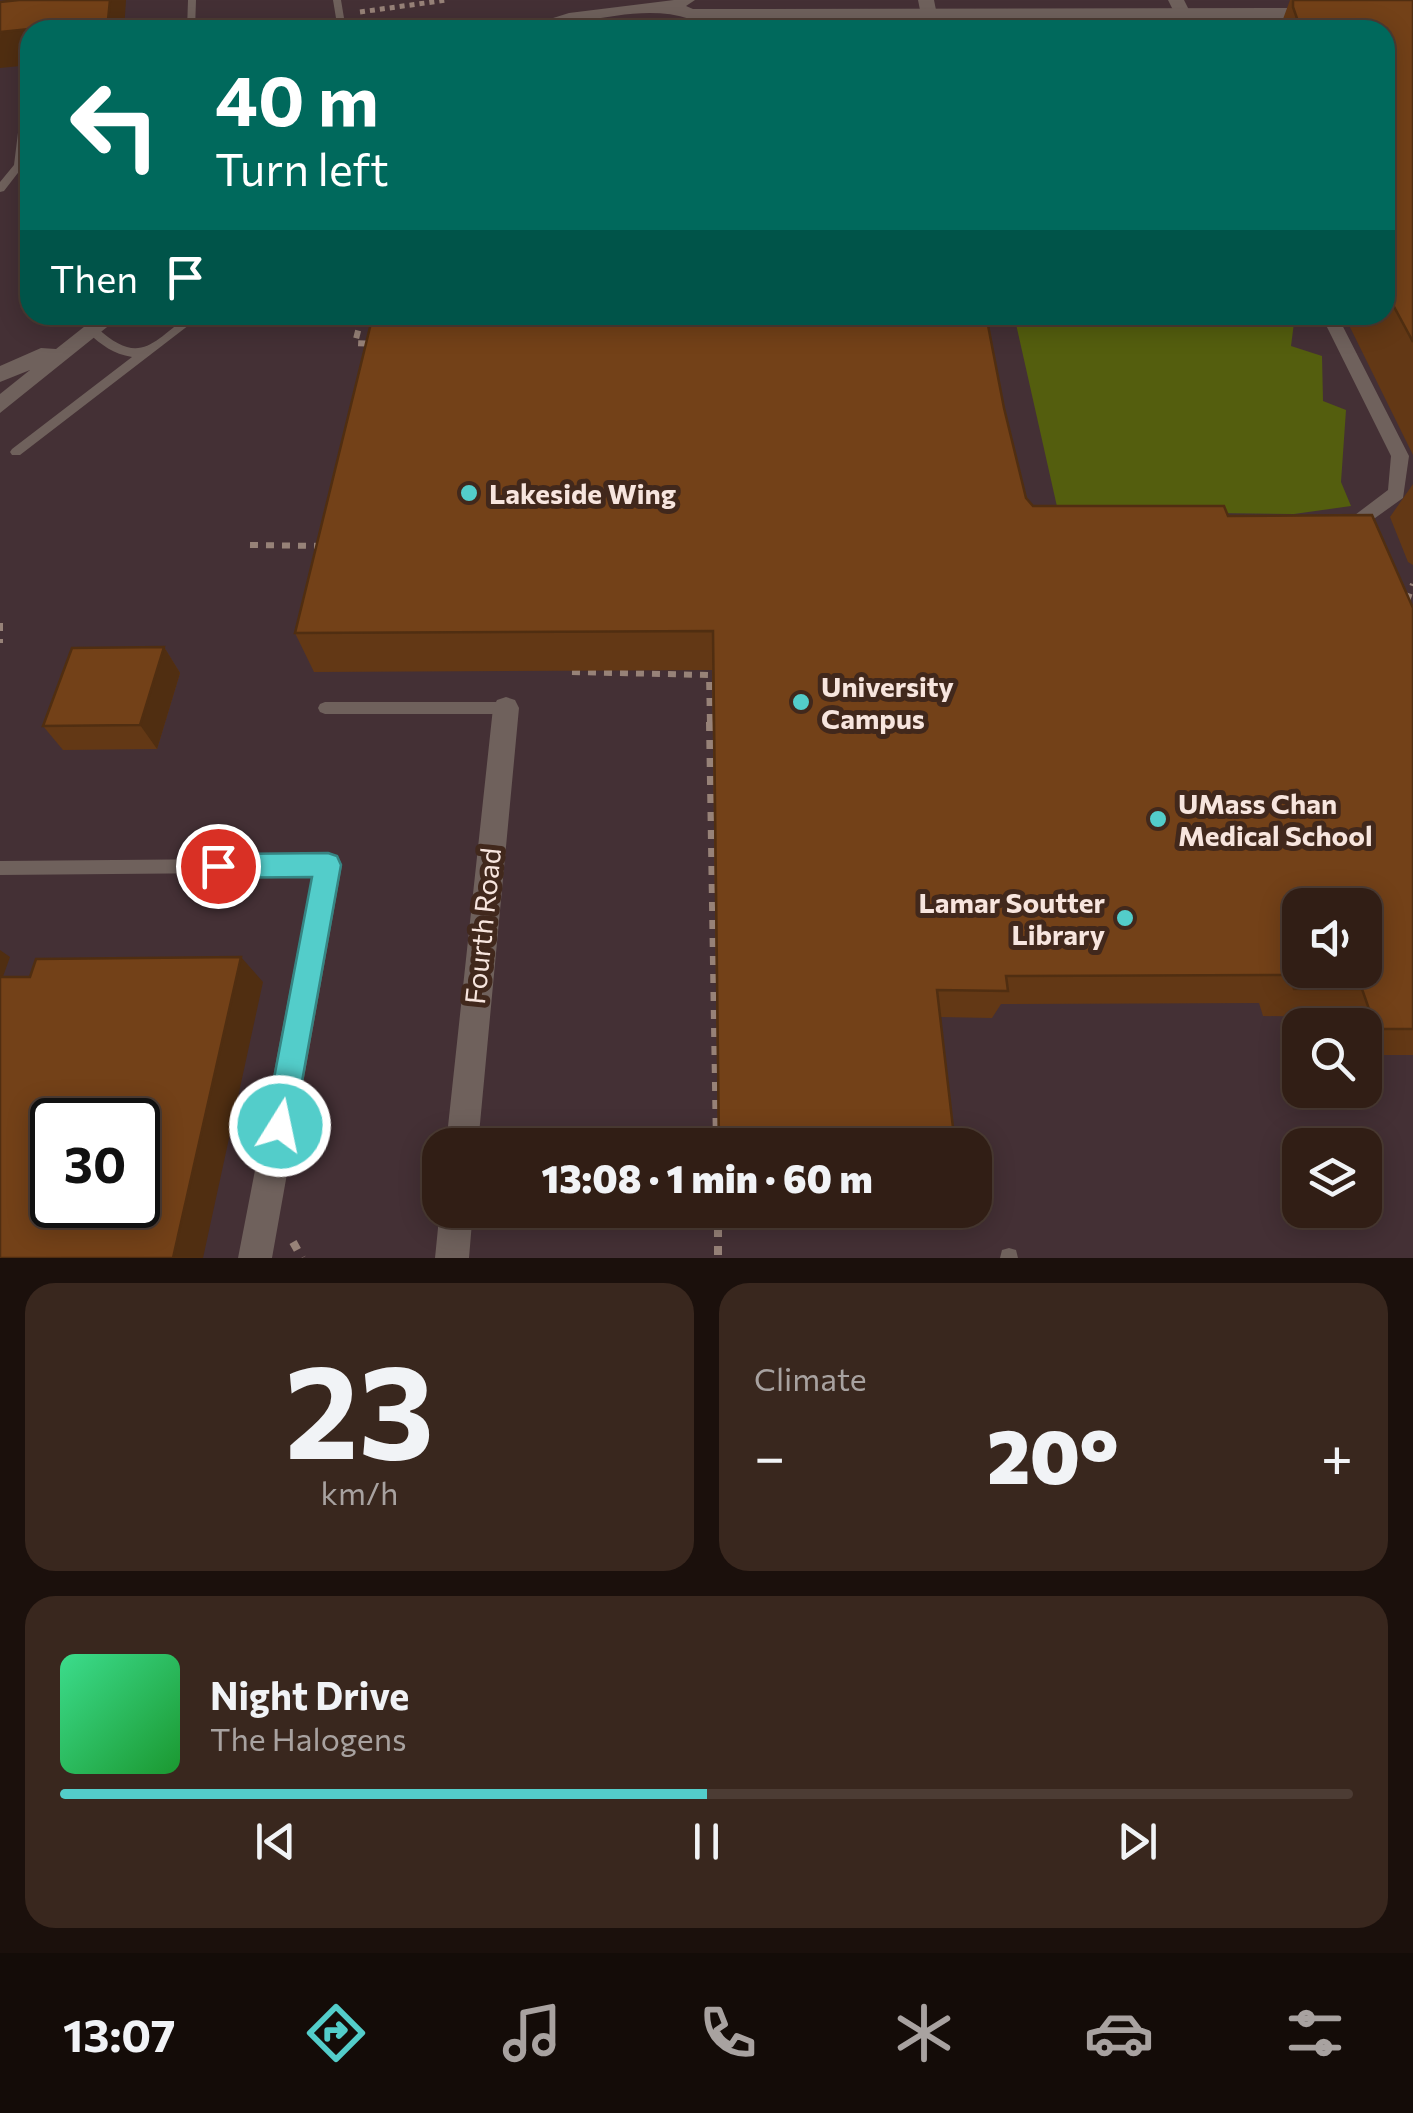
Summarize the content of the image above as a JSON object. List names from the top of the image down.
{
  "streets": {
    "street": ["Fourth Road"]
  },
  "places": [
    "Lakeside Wing",
    "University Campus",
    "UMass Chan Medical School",
    "Lamar Soutter Library"
  ],
  "page": {
    "turn": ["40 m", "Turn left"],
    "then": "Then",
    "limit": "30",
    "trip": "13:08 · 1 min · 60 m",
    "tile": [
      ["23", "km/h"],
      "Climate"
    ],
    "heat": ["−", "20°", "+"],
    "song": ["Night Drive", "The Halogens"],
    "tabs": "13:07"
  }
}
